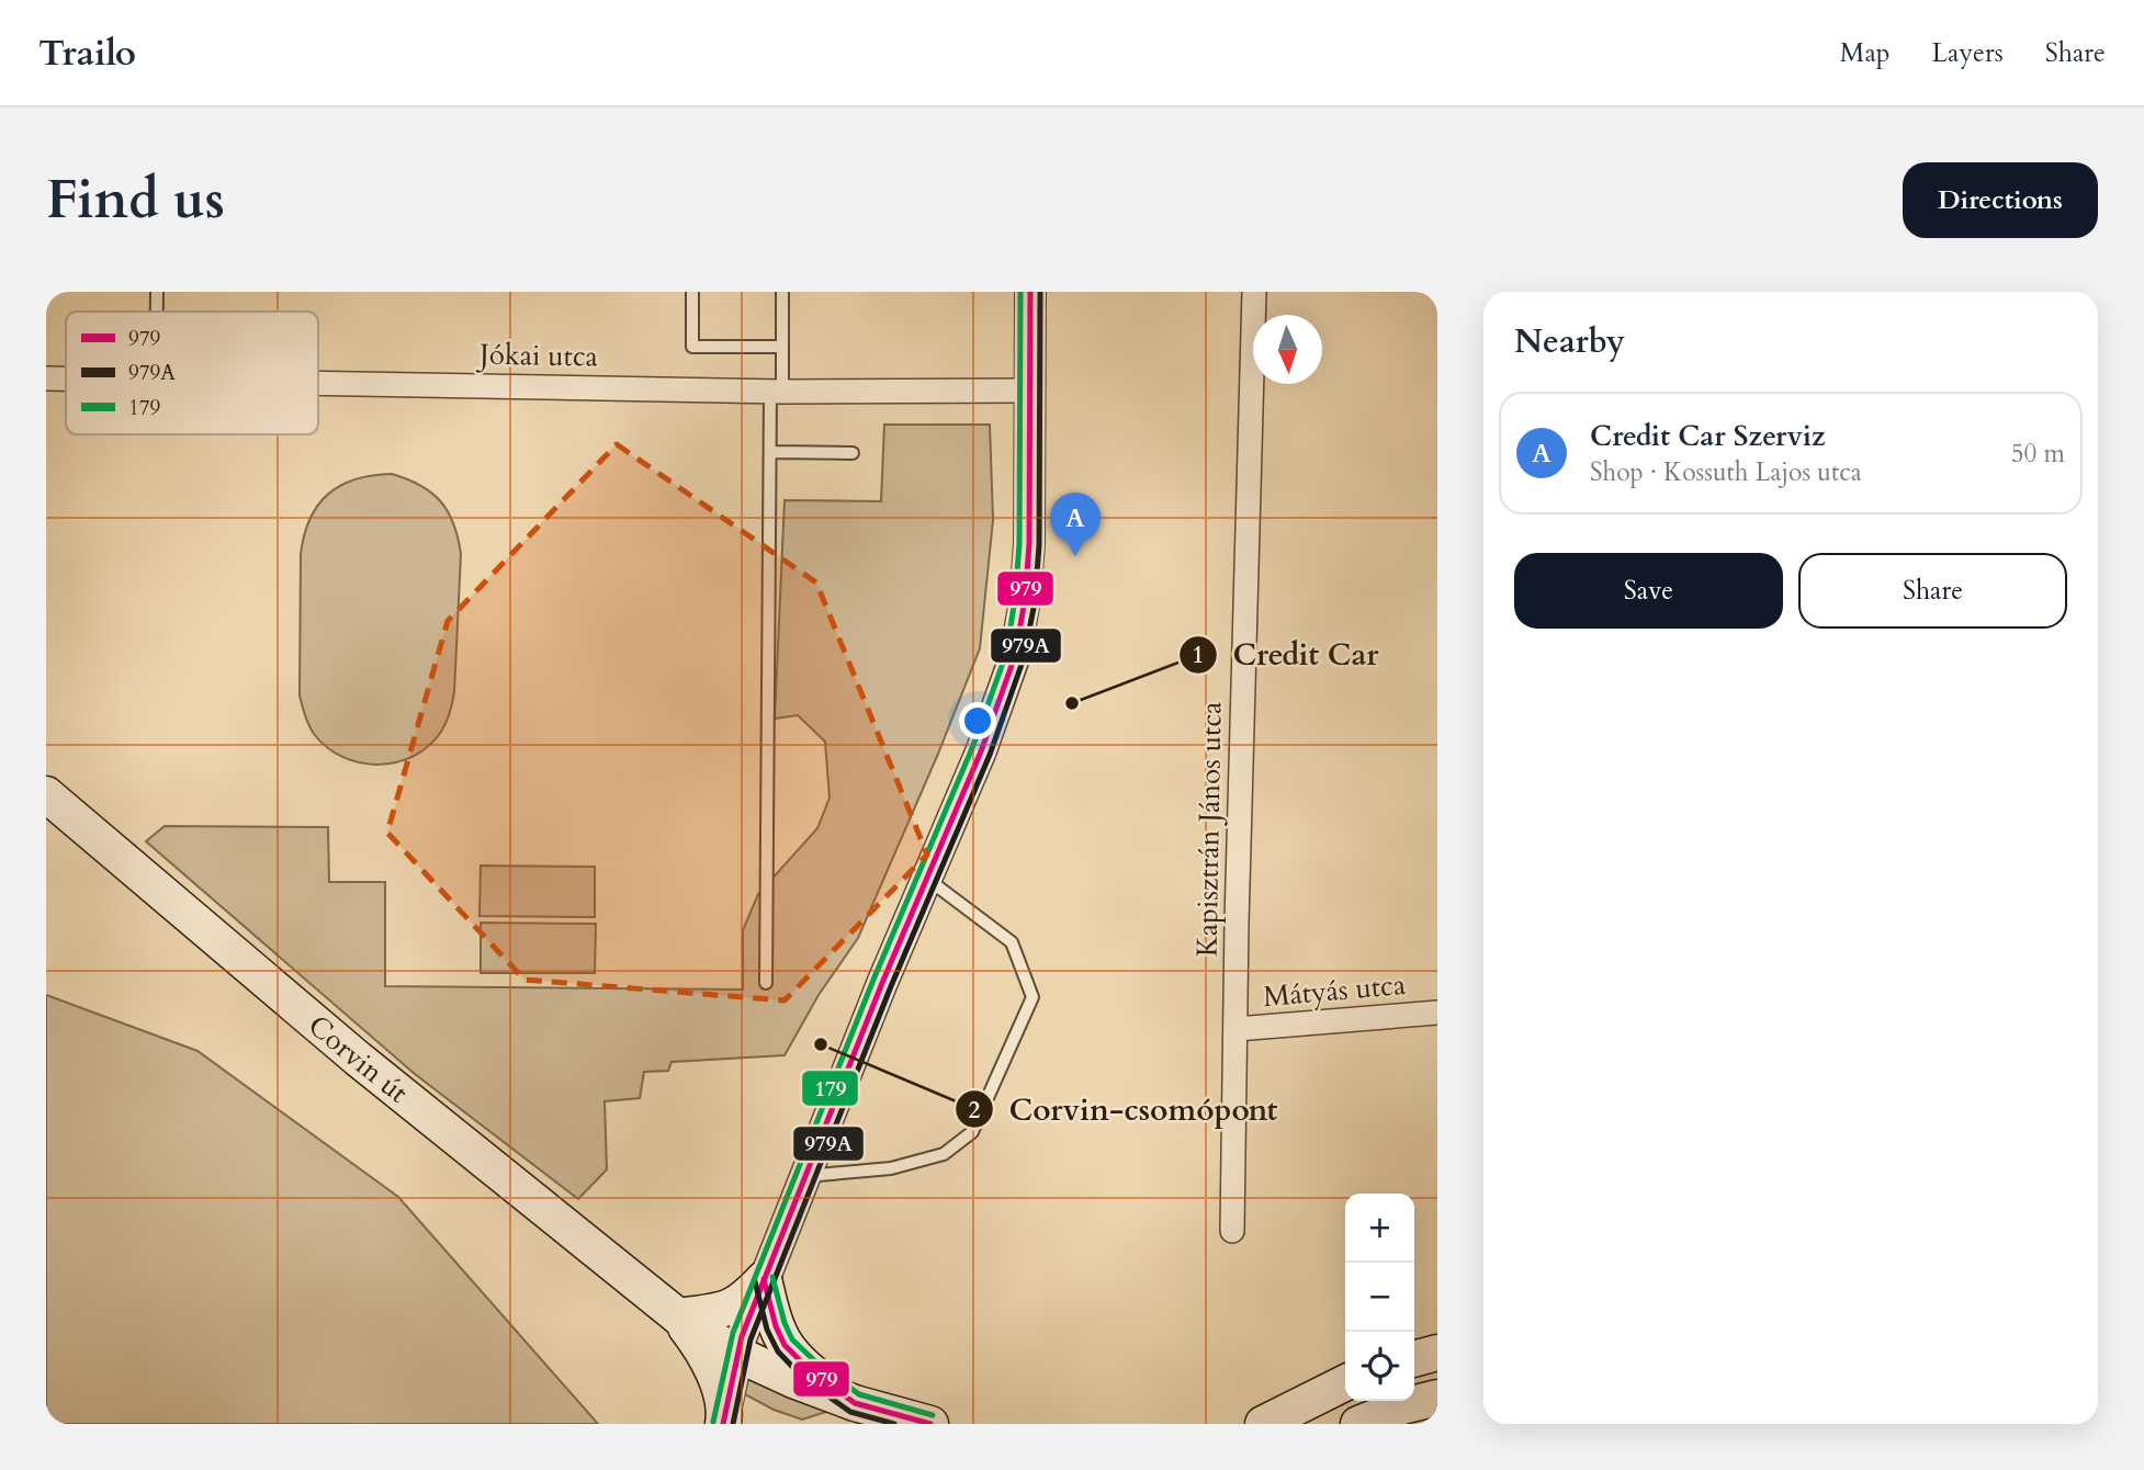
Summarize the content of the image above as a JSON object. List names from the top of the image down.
{
  "streets": {
    "main road": ["Corvin út"],
    "street": ["Jókai utca", "Kapisztrán János utca", "Mátyás utca"]
  },
  "crossings": [
    ["Kapisztrán János utca", "Mátyás utca"]
  ],
  "places": ["Credit Car", "Corvin-csomópont"],
  "lines": ["transit line 979", "transit line 979A", "transit line 179"],
  "legend": ["979", "979A", "179"],
  "north": "bottom",
  "page": {
    "header": "Trailo",
    "nav": ["Map", "Layers", "Share"],
    "buttons": [
      "Directions",
      ["Save", "Share"]
    ],
    "title": "Find us",
    "heading": "Nearby",
    "list": [
      {
        "mark": "A",
        "name": "Credit Car Szerviz",
        "note": "Shop · Kossuth Lajos utca",
        "value": "50 m"
      }
    ],
    "pins": "A",
    "map_buttons": ["+", "−"]
  }
}
